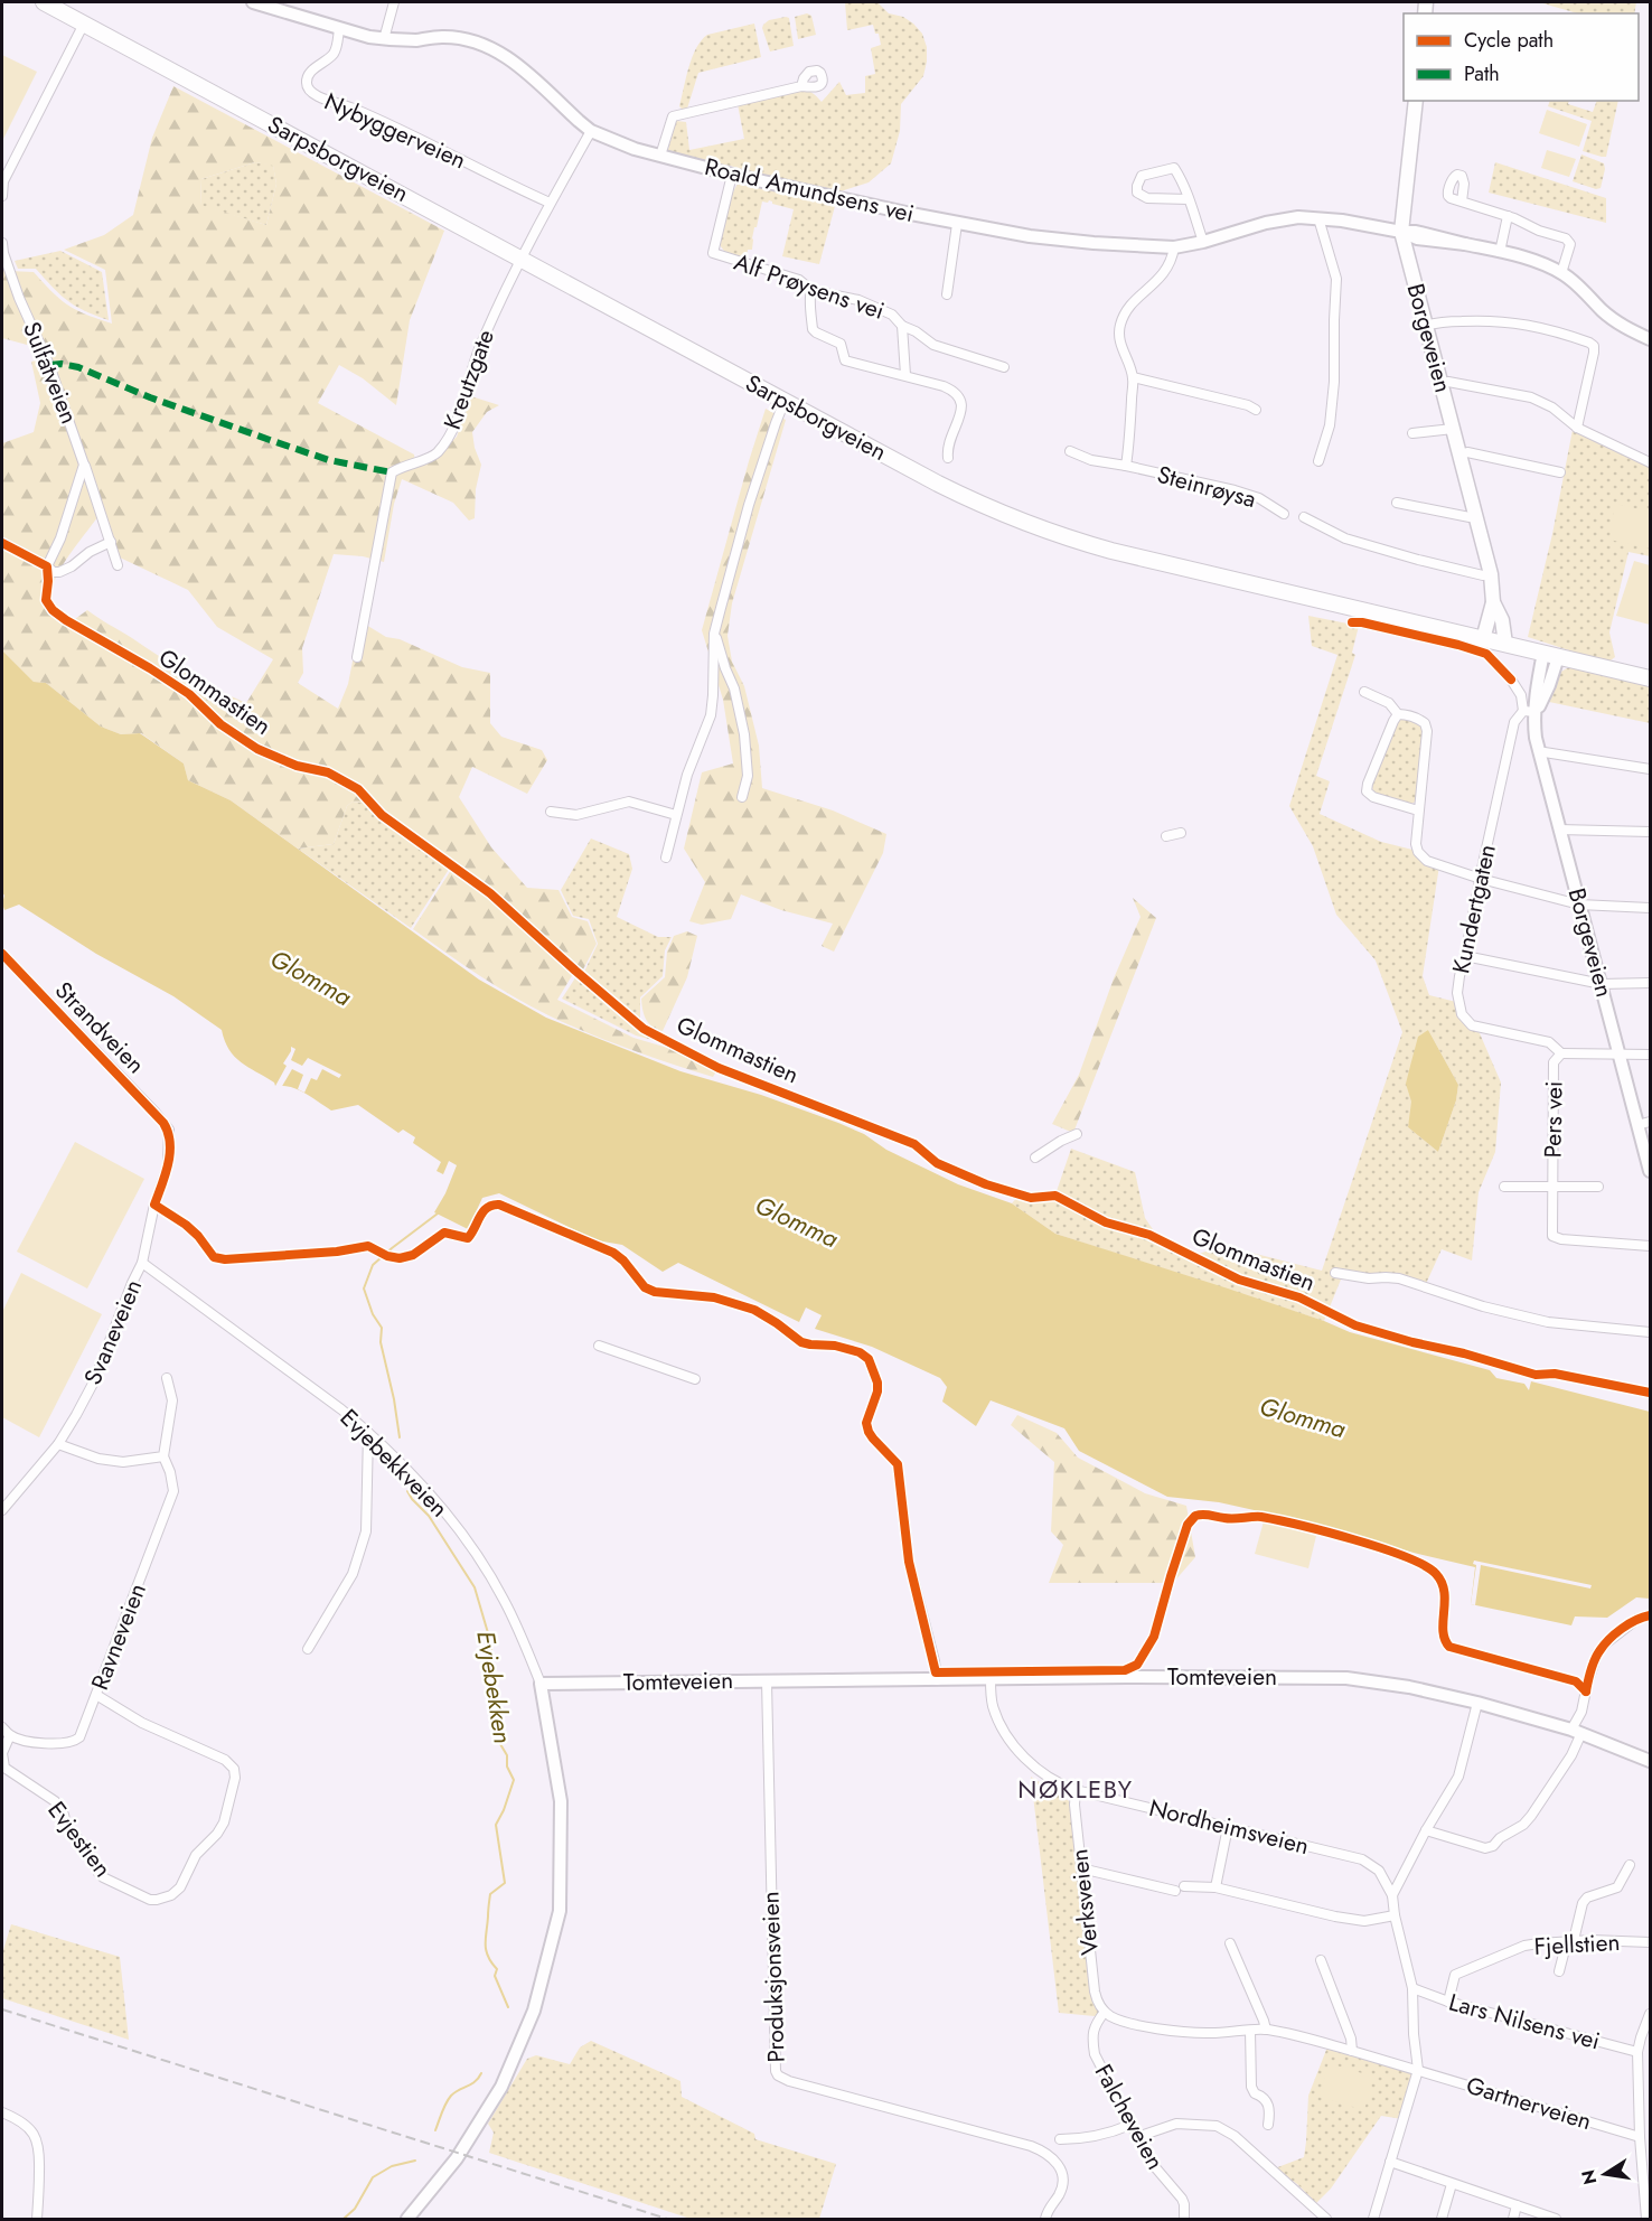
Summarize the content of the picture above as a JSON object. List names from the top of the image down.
{
  "streets": {
    "highway": ["Sarpsborgveien"],
    "main road": ["Borgeveien"],
    "street": [
      "Nybyggerveien",
      "Roald Amundsens vei",
      "Alf Prøysens vei",
      "Sulfatveien",
      "Kreutzgate",
      "Steinrøysa",
      "Kundertgaten",
      "Strandveien",
      "Pers vei",
      "Svaneveien",
      "Evjebekkveien",
      "Ravneveien",
      "Tomteveien",
      "Nordheimsveien",
      "Evjestien",
      "Verksveien",
      "Fjellstien",
      "Produksjonsveien",
      "Lars Nilsens vei",
      "Gartnerveien",
      "Falcheveien"
    ],
    "cycle path": ["Glommastien"]
  },
  "crossings": [
    ["Nybyggerveien", "Roald Amundsens vei"],
    ["Nybyggerveien", "Kreutzgate"],
    ["Sarpsborgveien", "Borgeveien"],
    ["Sarpsborgveien", "Kreutzgate"],
    ["Roald Amundsens vei", "Alf Prøysens vei"],
    ["Roald Amundsens vei", "Borgeveien"],
    ["Roald Amundsens vei", "Kreutzgate"],
    ["Roald Amundsens vei", "Steinrøysa"],
    ["Borgeveien", "Kundertgaten"],
    ["Kundertgaten", "Pers vei"],
    ["Strandveien", "Svaneveien"],
    ["Svaneveien", "Evjebekkveien"],
    ["Evjebekkveien", "Tomteveien"],
    ["Ravneveien", "Evjestien"],
    ["Tomteveien", "Nordheimsveien"],
    ["Tomteveien", "Produksjonsveien"],
    ["Nordheimsveien", "Verksveien"],
    ["Verksveien", "Gartnerveien"],
    ["Verksveien", "Falcheveien"],
    ["Fjellstien", "Lars Nilsens vei"],
    ["Gartnerveien", "Falcheveien"]
  ],
  "districts": ["NØKLEBY"],
  "water": ["Glomma", "Evjebekken"],
  "legend": ["Cycle path", "Path"],
  "north": "left"
}
